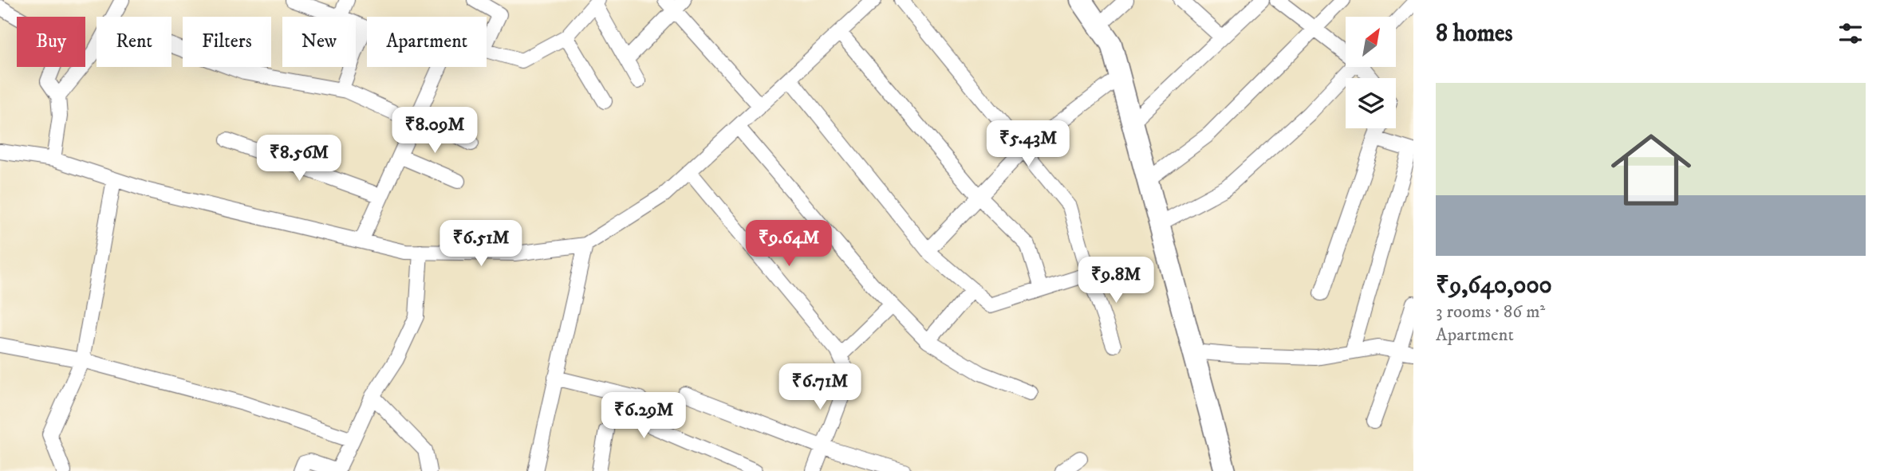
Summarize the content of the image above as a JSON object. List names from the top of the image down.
{
  "north": "top right",
  "page": {
    "heading": "8 homes",
    "chip": [
      "Buy",
      "Rent",
      "Filters",
      "New",
      "Apartment"
    ],
    "list": [
      {
        "name": "₹9,640,000",
        "note": "3 rooms · 86 m² · Apartment"
      }
    ],
    "price": [
      "₹8.09M",
      "₹5.43M",
      "₹8.56M",
      "₹6.51M",
      "₹9.64M",
      "₹9.8M",
      "₹6.71M",
      "₹6.29M"
    ]
  }
}
